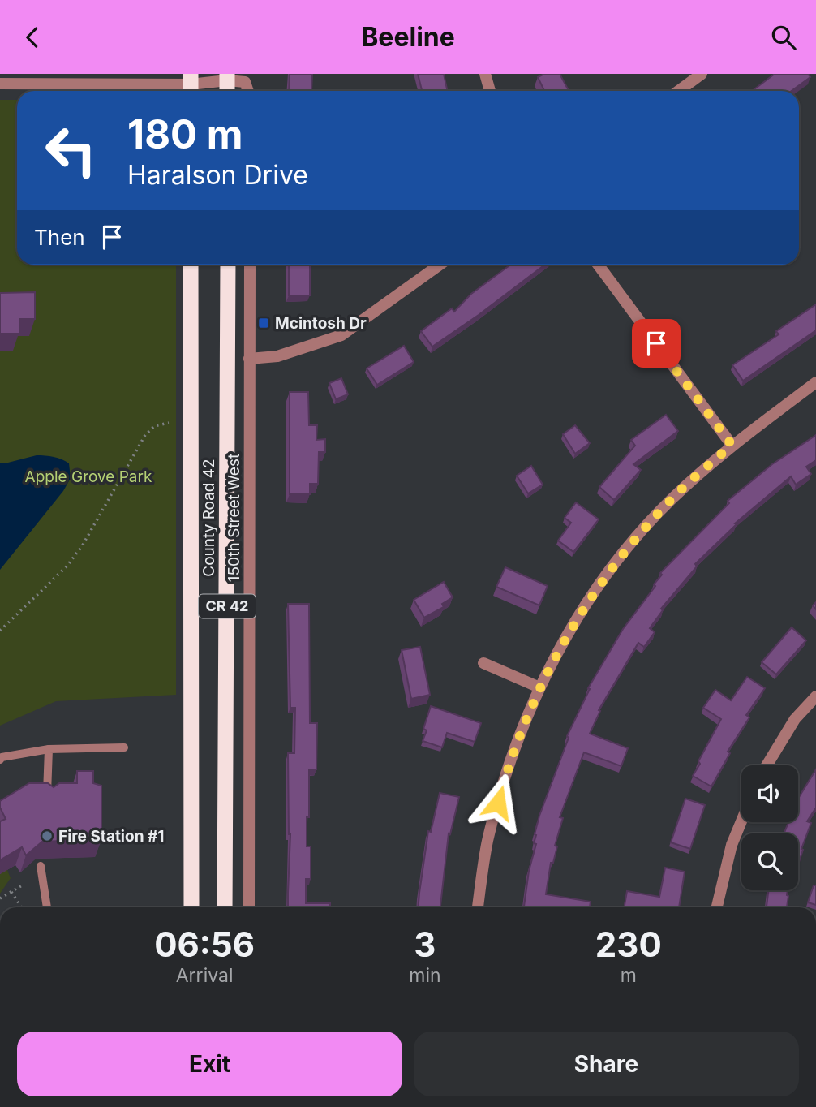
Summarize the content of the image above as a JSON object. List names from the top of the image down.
{
  "streets": {
    "highway": ["County Road 42", "CR 42"],
    "street": ["150th Street West"]
  },
  "parks": ["Apple Grove Park"],
  "places": {
    "transit": ["Mcintosh Dr"],
    "other": ["Fire Station #1"]
  },
  "page": {
    "header": "Beeline",
    "turn": ["180 m", "Haralson Drive"],
    "then": "Then",
    "eta": [
      "06:56",
      "Arrival",
      "3",
      "min",
      "230",
      "m"
    ],
    "buttons": ["Exit", "Share"]
  }
}
